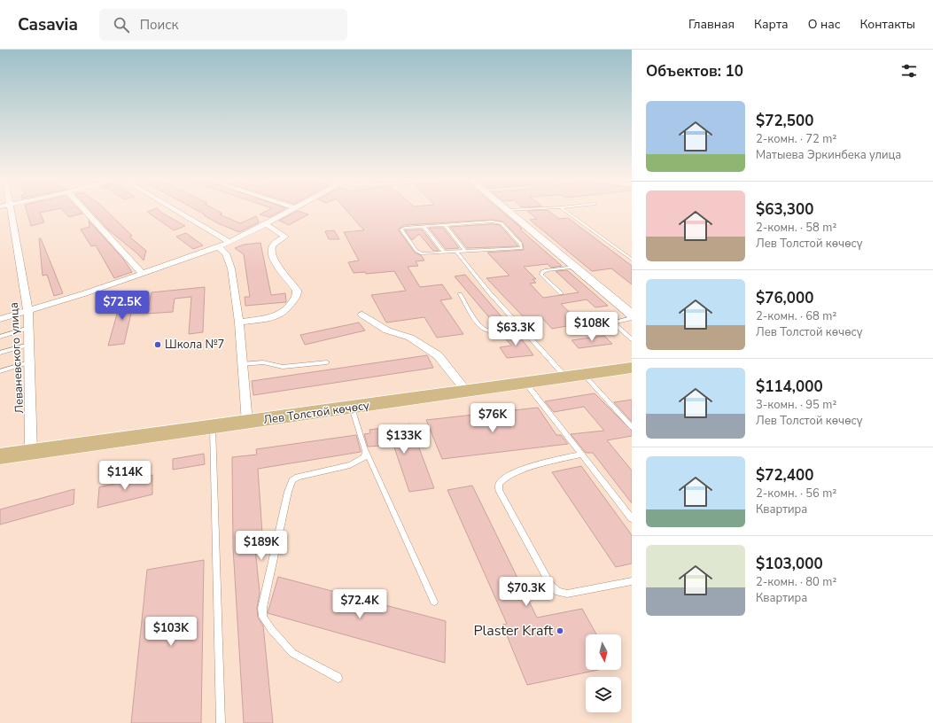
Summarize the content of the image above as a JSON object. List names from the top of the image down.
{
  "streets": {
    "main road": ["Лев Толстой көчөсү"],
    "street": ["Леваневского улица"]
  },
  "crossings": [
    ["Леваневского улица", "Лев Толстой көчөсү"]
  ],
  "places": ["Школа №7", "Plaster Kraft"],
  "north": "bottom",
  "page": {
    "header": "Casavia",
    "search": "Поиск",
    "nav": [
      "Главная",
      "Карта",
      "О нас",
      "Контакты"
    ],
    "heading": "Объектов: 10",
    "list": [
      {
        "name": "$72,500",
        "note": "2-комн. · 72 m² · Матыева Эркинбека улица"
      },
      {
        "name": "$63,300",
        "note": "2-комн. · 58 m² · Лев Толстой көчөсү"
      },
      {
        "name": "$76,000",
        "note": "2-комн. · 68 m² · Лев Толстой көчөсү"
      },
      {
        "name": "$114,000",
        "note": "3-комн. · 95 m² · Лев Толстой көчөсү"
      },
      {
        "name": "$72,400",
        "note": "2-комн. · 56 m² · Квартира"
      },
      {
        "name": "$103,000",
        "note": "2-комн. · 80 m² · Квартира"
      }
    ],
    "price": [
      "$72.5K",
      "$108K",
      "$63.3K",
      "$76K",
      "$133K",
      "$114K",
      "$189K",
      "$70.3K",
      "$72.4K",
      "$103K"
    ]
  }
}
